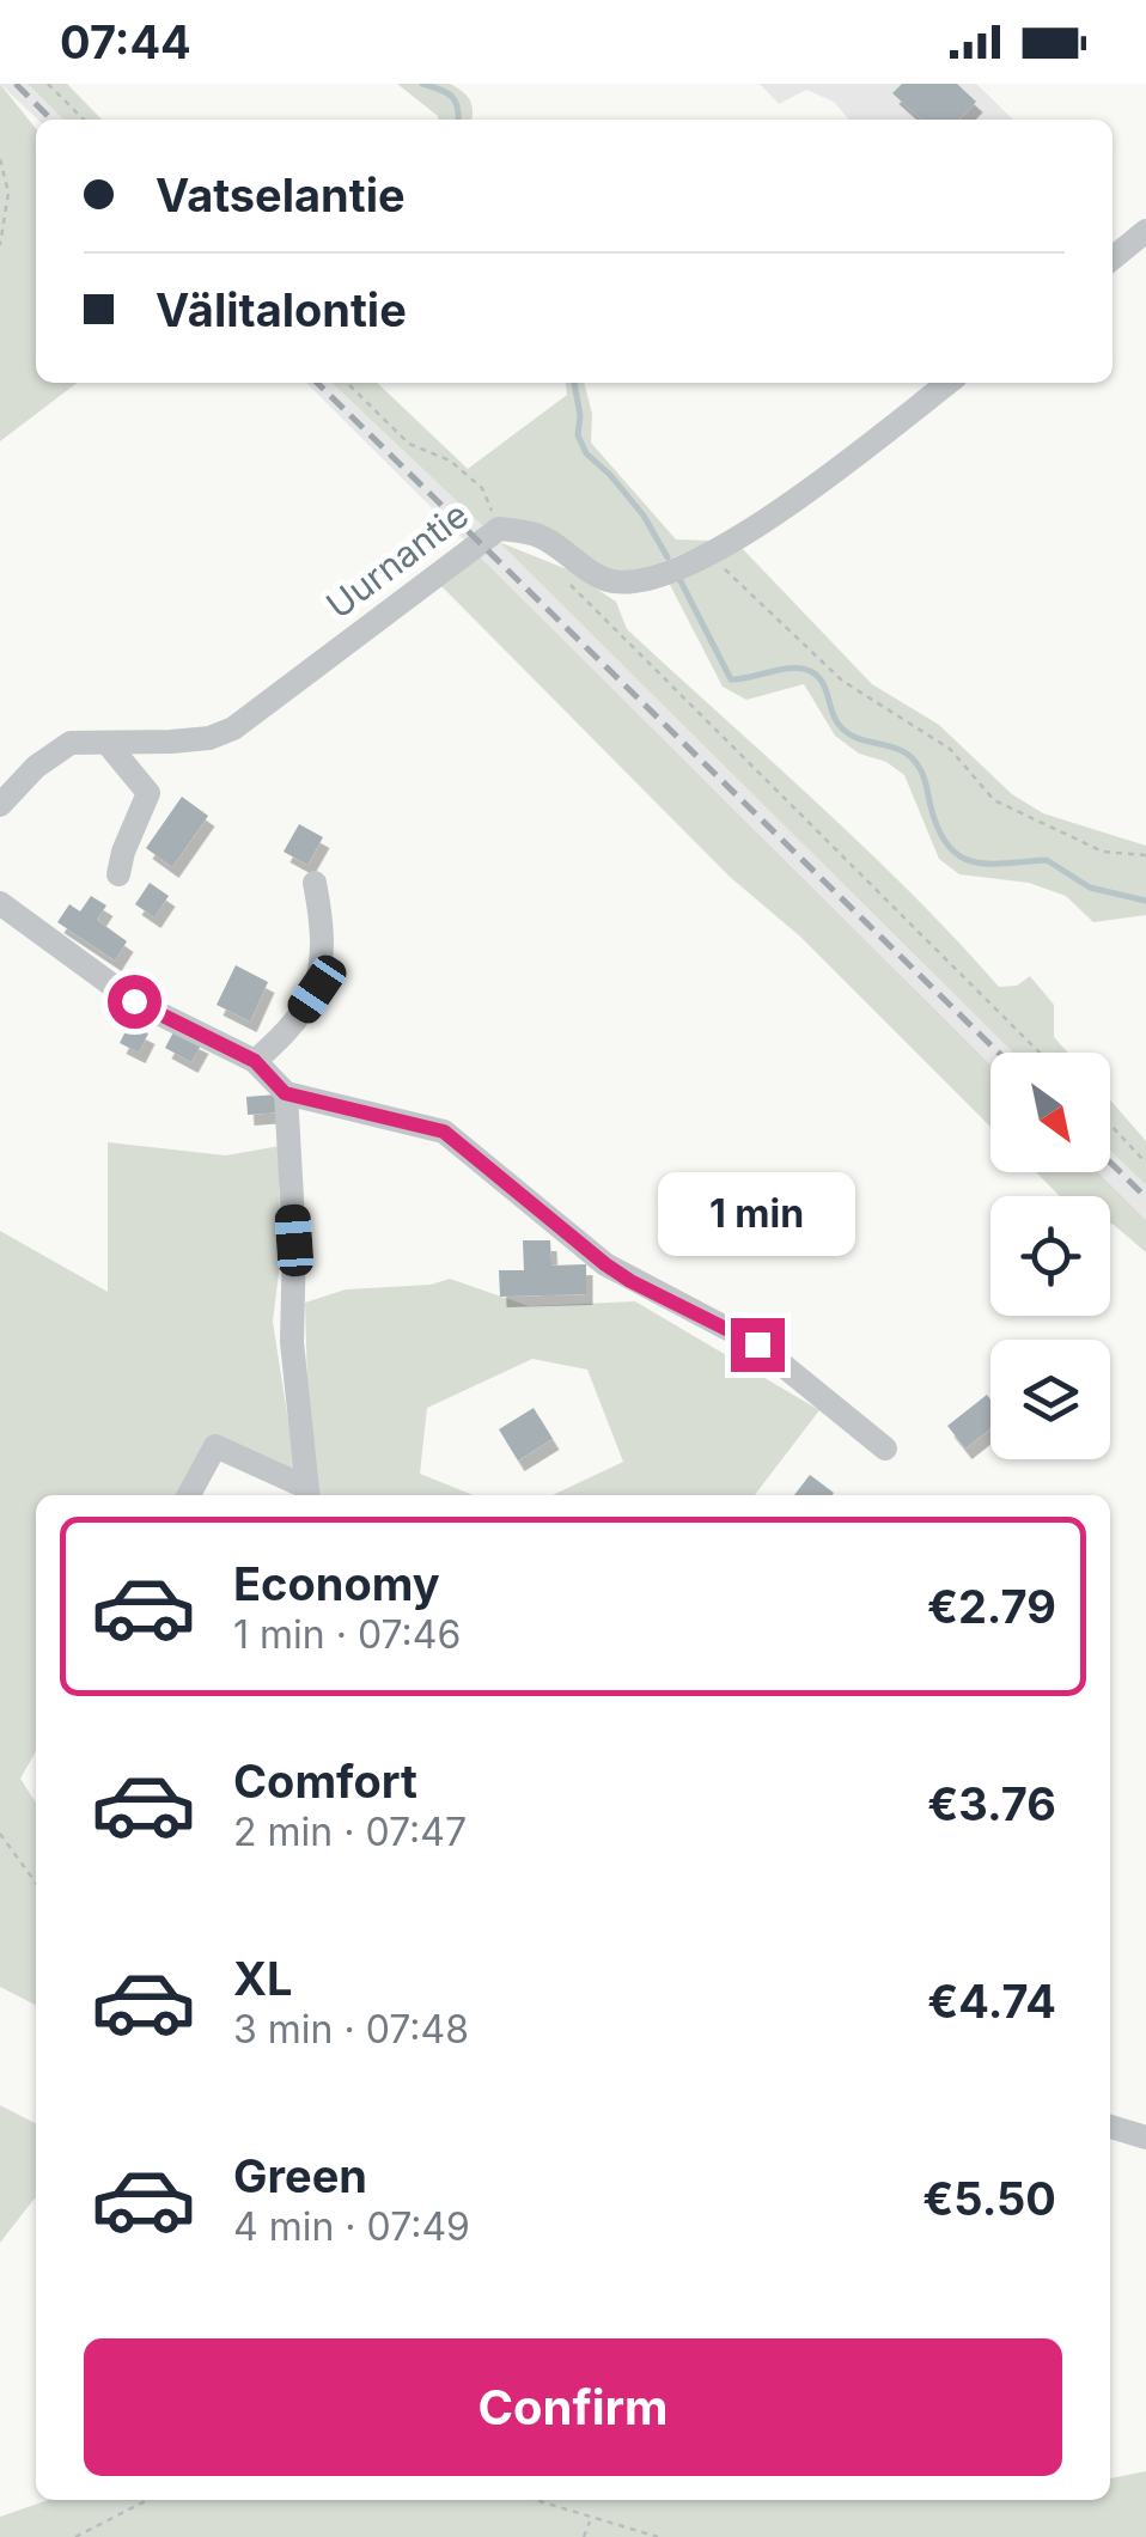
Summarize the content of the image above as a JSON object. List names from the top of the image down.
{
  "streets": {
    "street": ["Uurnantie"]
  },
  "north": "bottom right",
  "page": {
    "status": "07:44",
    "banner": ["Vatselantie", "Välitalontie"],
    "bubble": "1 min",
    "list": [
      {
        "name": "Economy",
        "note": "1 min · 07:46",
        "value": "€2.79"
      },
      {
        "name": "Comfort",
        "note": "2 min · 07:47",
        "value": "€3.76"
      },
      {
        "name": "XL",
        "note": "3 min · 07:48",
        "value": "€4.74"
      },
      {
        "name": "Green",
        "note": "4 min · 07:49",
        "value": "€5.50"
      }
    ],
    "buttons": "Confirm"
  }
}
